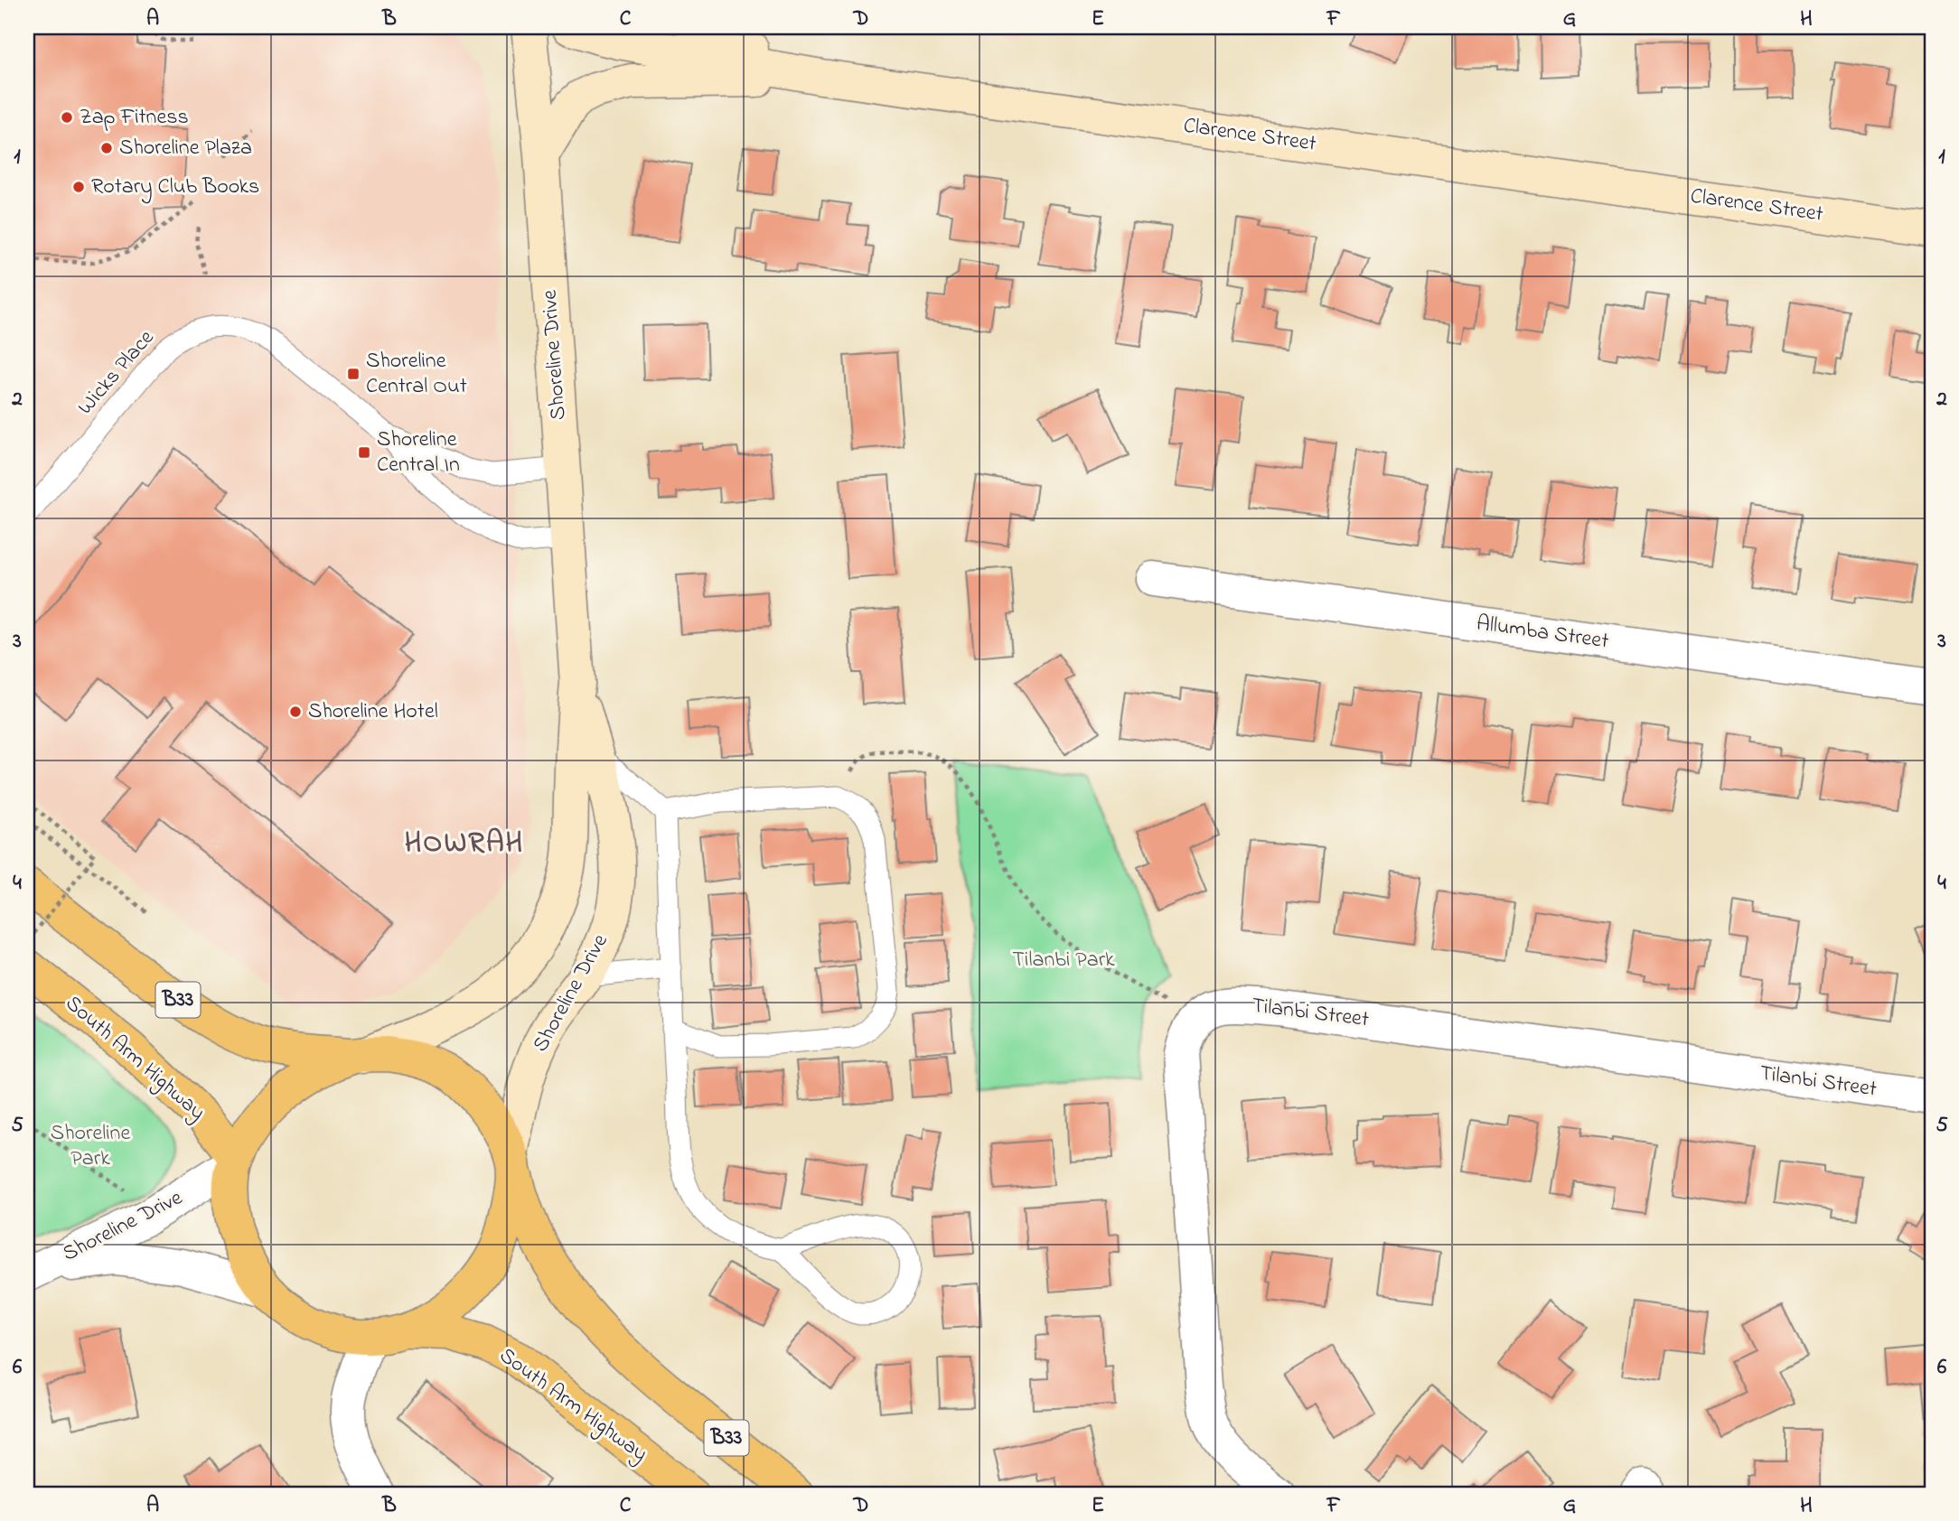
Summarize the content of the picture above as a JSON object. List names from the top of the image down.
{
  "streets": {
    "main road": [
      "Clarence Street",
      "Shoreline Drive",
      "B33",
      "South Arm Highway"
    ],
    "street": ["Allumba Street", "Tilanbi Street"],
    "lane": ["Wicks Place"]
  },
  "crossings": [
    ["Shoreline Drive", "Wicks Place"],
    ["Shoreline Drive", "B33"],
    ["Shoreline Drive", "South Arm Highway"]
  ],
  "districts": ["HOWRAH"],
  "parks": ["Tilanbi Park", "Shoreline Park"],
  "places": {
    "other": [
      "Zap Fitness",
      "Shoreline Plaza",
      "Rotary Club Books",
      "Shoreline Hotel"
    ],
    "transit": ["Shoreline Central Out", "Shoreline Central In"]
  },
  "grid": {
    "columns": [
      "A",
      "B",
      "C",
      "D",
      "E",
      "F",
      "G",
      "H"
    ],
    "rows": [
      "1",
      "2",
      "3",
      "4",
      "5",
      "6"
    ]
  }
}
